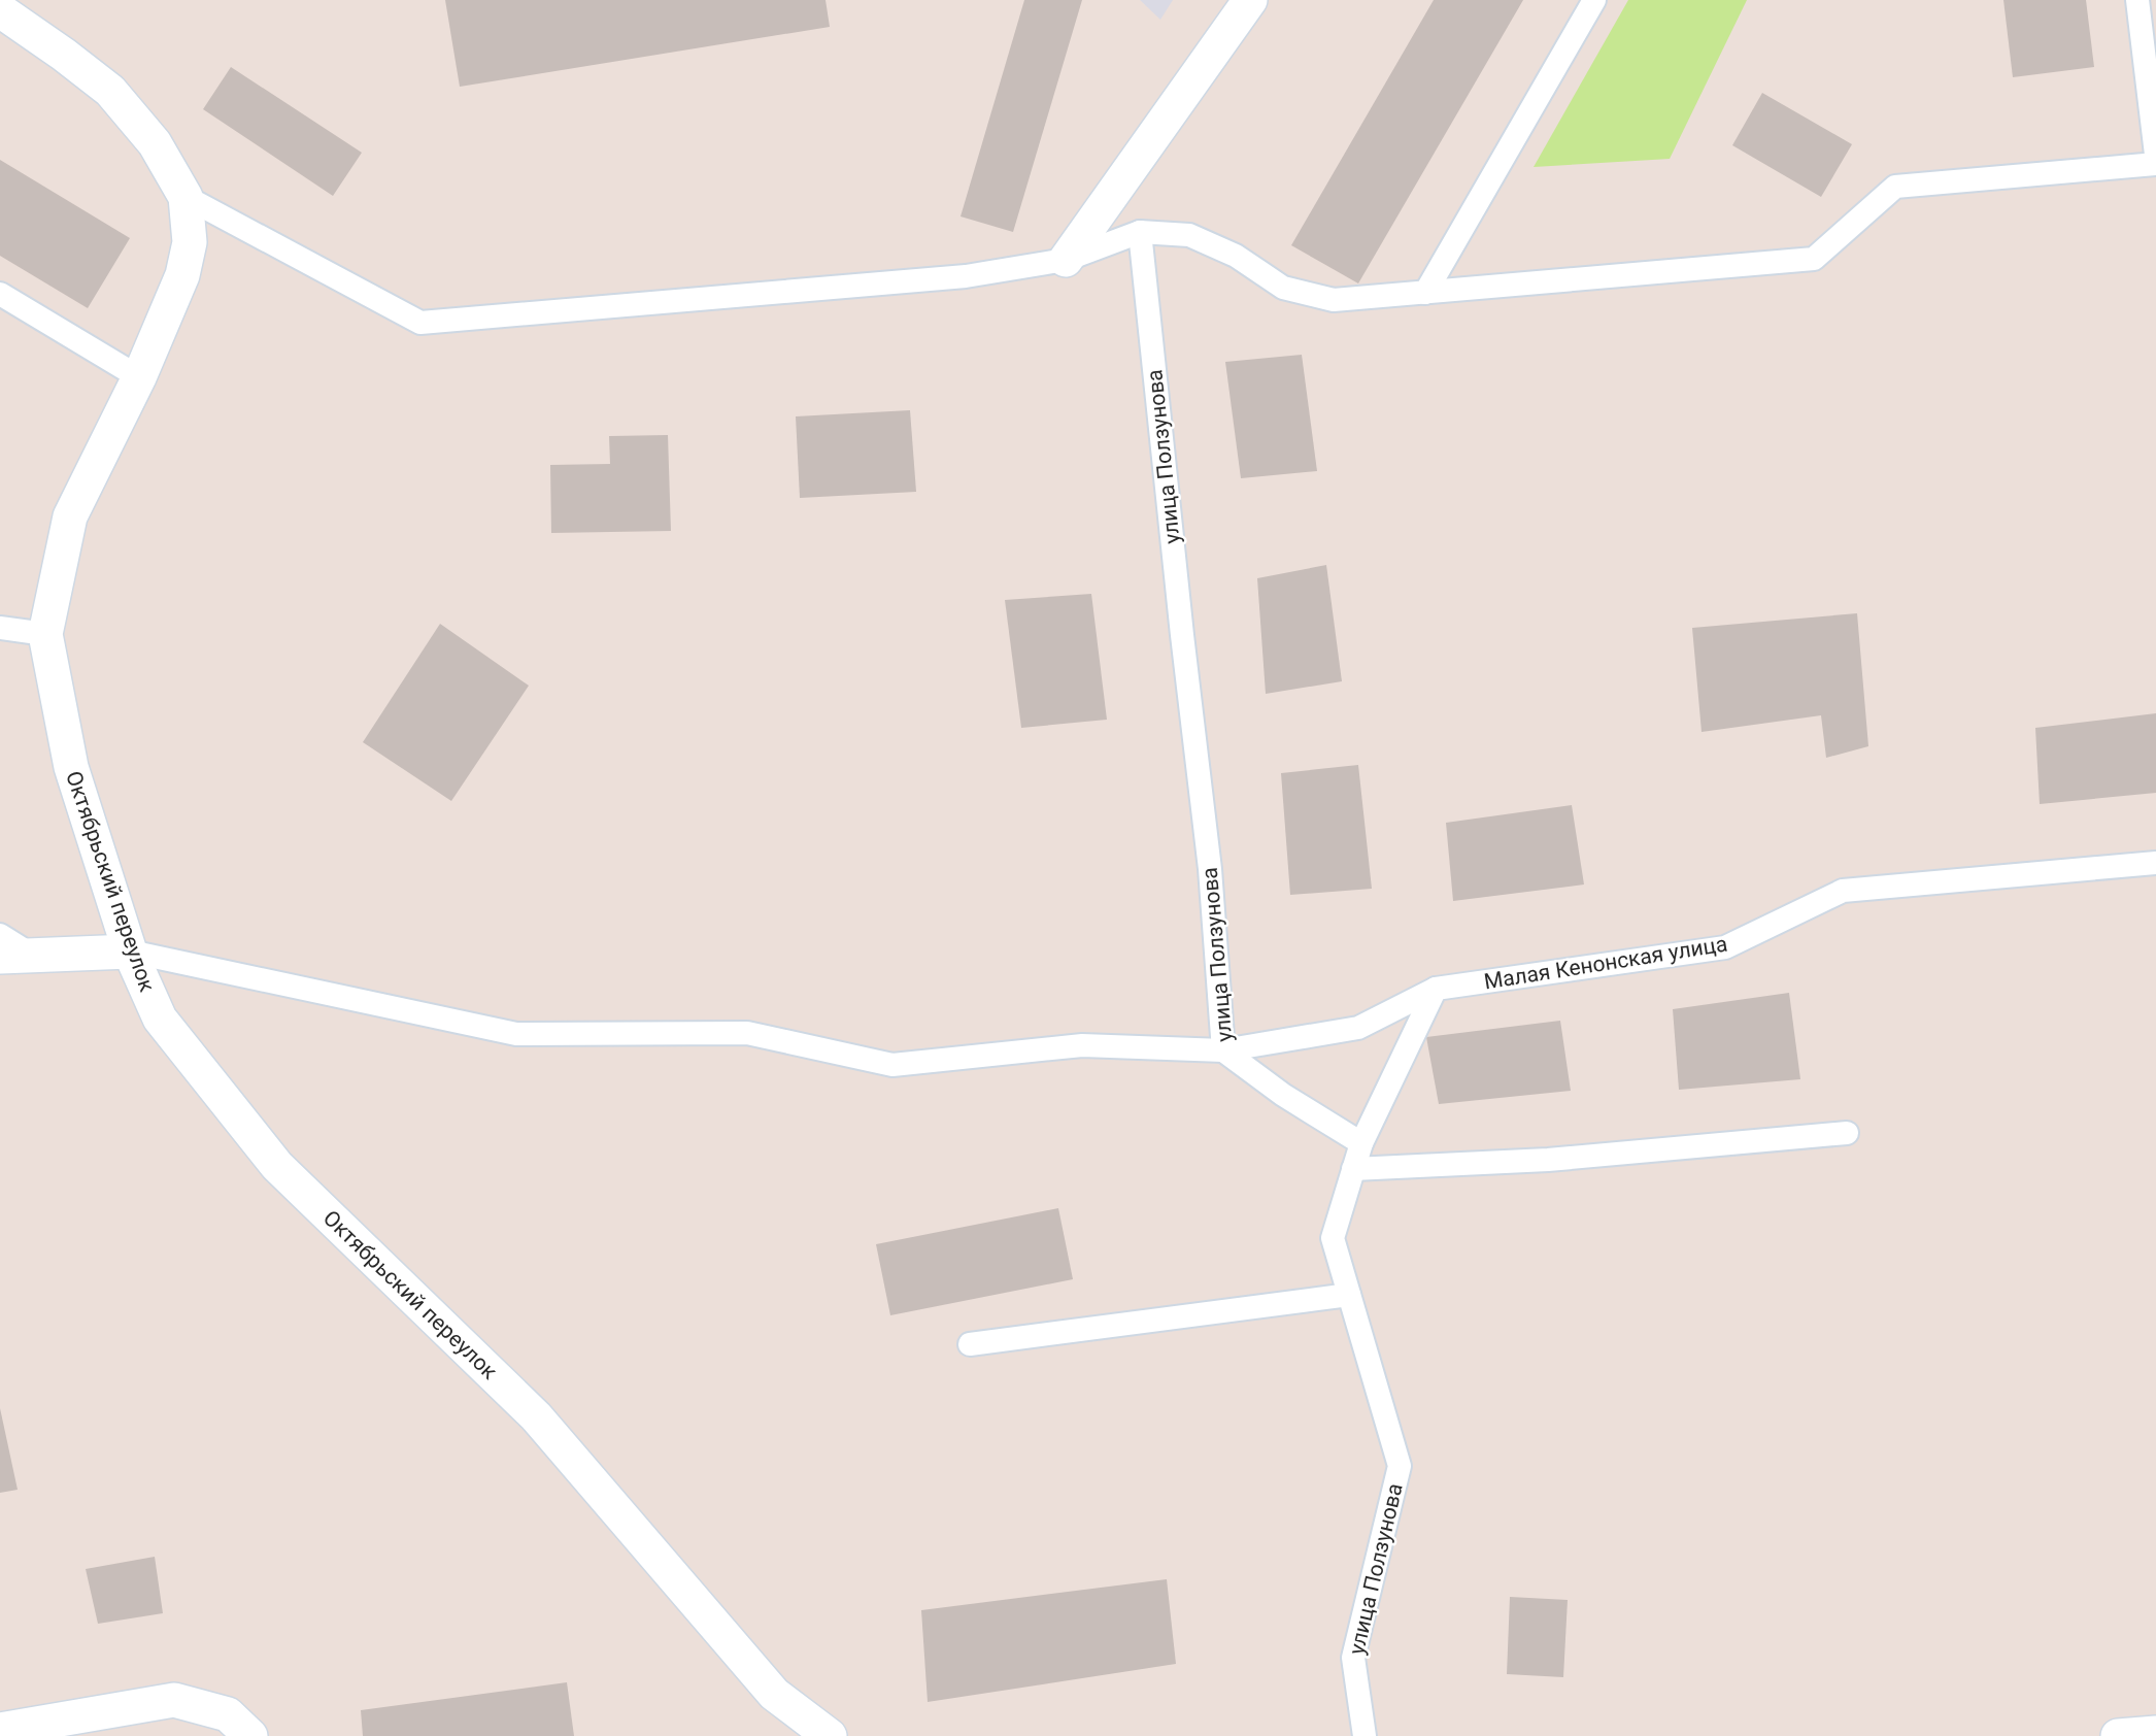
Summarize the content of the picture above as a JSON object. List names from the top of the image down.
{
  "streets": {
    "street": ["Октябрьский переулок"],
    "lane": ["улица Ползунова", "Малая Кенонская улица"]
  },
  "crossings": [
    ["улица Ползунова", "Малая Кенонская улица"],
    ["Октябрьский переулок", "Малая Кенонская улица"]
  ]
}
